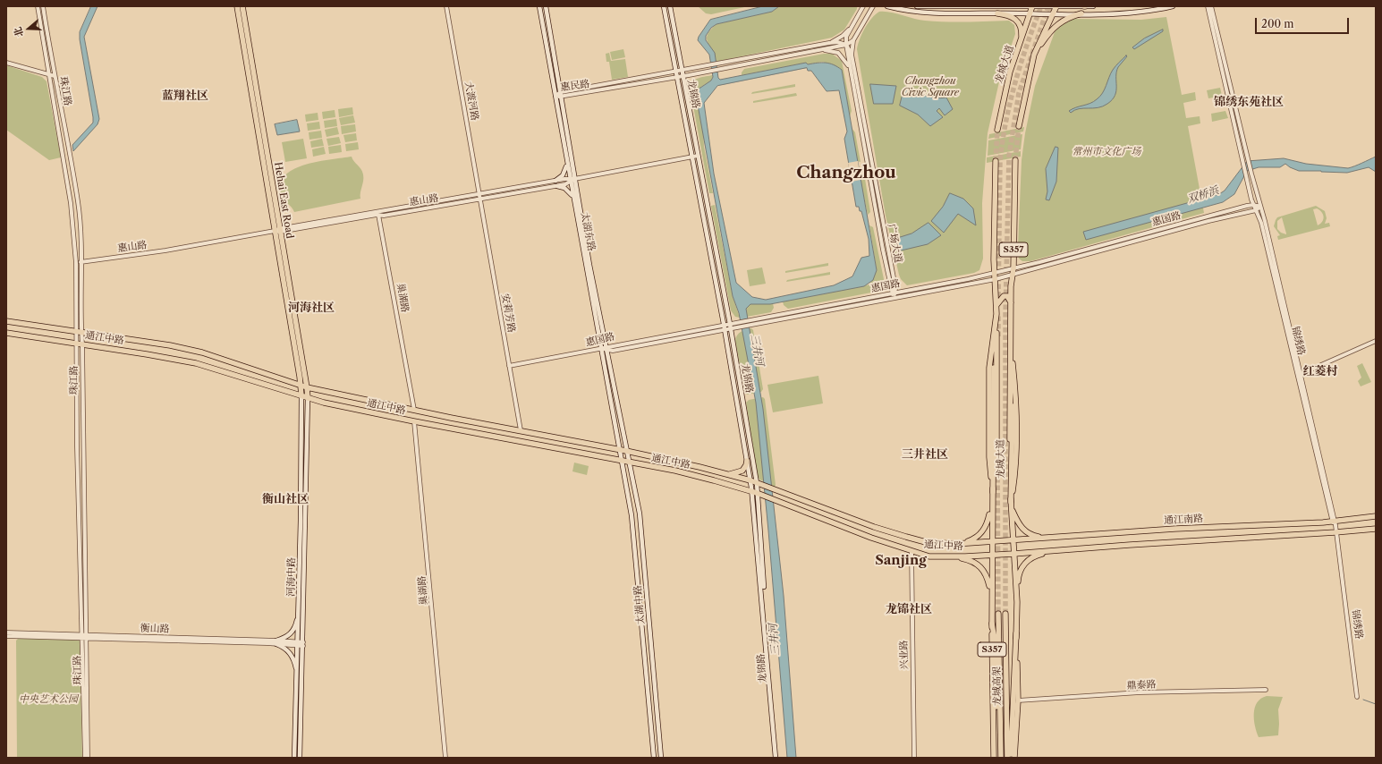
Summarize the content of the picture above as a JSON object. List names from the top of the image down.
{
  "streets": {
    "main road": [
      "龙城大道",
      "龙锦路",
      "Hehai East Road",
      "太湖东路",
      "S357",
      "通江中路",
      "通江南路",
      "河海中路",
      "太湖中路",
      "龙城高架"
    ],
    "street": [
      "惠民路",
      "珠江路",
      "大渡河路",
      "惠山路",
      "惠国路",
      "广场大道",
      "巢湖路",
      "安莉芳路",
      "锦绣路",
      "衡山路",
      "兴业路",
      "鼎泰路"
    ]
  },
  "crossings": [
    ["龙城大道", "惠国路"],
    ["龙城大道", "通江中路"],
    ["龙城大道", "通江南路"],
    ["龙城大道", "鼎泰路"],
    ["惠民路", "龙锦路"],
    ["惠民路", "太湖东路"],
    ["惠民路", "广场大道"],
    ["珠江路", "惠山路"],
    ["珠江路", "通江中路"],
    ["珠江路", "衡山路"],
    ["龙锦路", "惠山路"],
    ["龙锦路", "惠国路"],
    ["龙锦路", "通江中路"],
    ["大渡河路", "惠山路"],
    ["大渡河路", "安莉芳路"],
    ["Hehai East Road", "惠山路"],
    ["Hehai East Road", "通江中路"],
    ["Hehai East Road", "河海中路"],
    ["惠山路", "太湖东路"],
    ["惠山路", "巢湖路"],
    ["惠山路", "安莉芳路"],
    ["惠国路", "太湖东路"],
    ["惠国路", "广场大道"],
    ["惠国路", "S357"],
    ["惠国路", "安莉芳路"],
    ["惠国路", "锦绣路"],
    ["太湖东路", "通江中路"],
    ["太湖东路", "太湖中路"],
    ["S357", "通江中路"],
    ["S357", "通江南路"],
    ["巢湖路", "通江中路"],
    ["安莉芳路", "通江中路"],
    ["通江中路", "通江南路"],
    ["通江中路", "河海中路"],
    ["通江中路", "太湖中路"],
    ["通江中路", "兴业路"],
    ["锦绣路", "通江南路"],
    ["河海中路", "衡山路"]
  ],
  "districts": [
    "蓝翔社区",
    "锦绣东苑社区",
    "Changzhou",
    "河海社区",
    "红菱村",
    "三井社区",
    "衡山社区",
    "Sanjing",
    "龙锦社区"
  ],
  "water": ["双桥浜", "三井河"],
  "parks": ["Changzhou Civic Square", "常州市文化广场", "中央艺术公园"],
  "scale_bar": "200 m",
  "north": "left"
}
